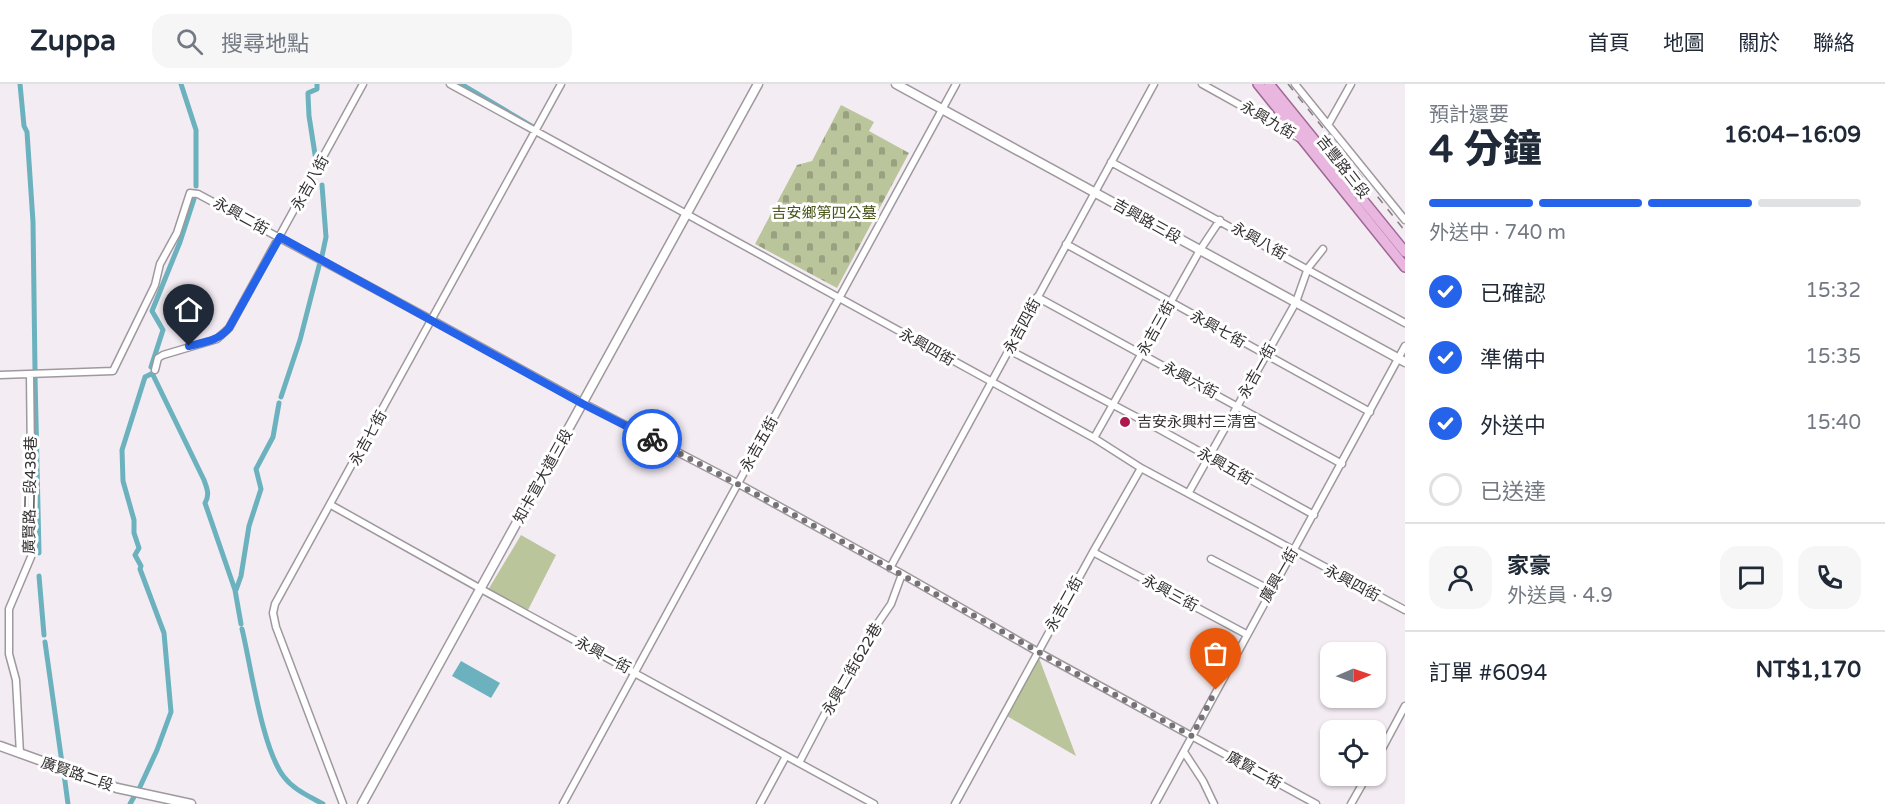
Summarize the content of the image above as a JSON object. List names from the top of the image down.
{
  "streets": {
    "main road": ["吉豐路三段"],
    "street": [
      "永興九街",
      "永吉八街",
      "永興二街",
      "吉興路三段",
      "永興八街",
      "永吉四街",
      "永吉三街",
      "永興七街",
      "永興四街",
      "永吉一街",
      "永興六街",
      "永吉七街",
      "永吉五街",
      "永興五街",
      "知卡宣大道三段",
      "廣賢路二段438巷",
      "廣興一街",
      "永興三街",
      "永吉二街",
      "永興一街",
      "永興二街622巷",
      "廣賢二街",
      "廣賢路二段"
    ]
  },
  "crossings": [
    ["永興九街", "吉豐路三段"],
    ["永吉八街", "永興二街"],
    ["永興二街", "永吉四街"],
    ["永興二街", "永吉七街"],
    ["永興二街", "永吉五街"],
    ["永興二街", "知卡宣大道三段"],
    ["永興二街", "廣賢路二段438巷"],
    ["永興二街", "廣興一街"],
    ["永興二街", "永吉二街"],
    ["永興二街", "永興二街622巷"],
    ["永興二街", "廣賢二街"],
    ["吉興路三段", "永吉四街"],
    ["吉興路三段", "永吉三街"],
    ["吉興路三段", "永吉一街"],
    ["吉興路三段", "永吉五街"],
    ["吉興路三段", "廣興一街"],
    ["永興八街", "永吉四街"],
    ["永興八街", "永吉三街"],
    ["永興八街", "永吉一街"],
    ["永吉四街", "永興七街"],
    ["永吉四街", "永興四街"],
    ["永吉四街", "永興六街"],
    ["永吉四街", "永興五街"],
    ["永吉三街", "永興七街"],
    ["永吉三街", "永興四街"],
    ["永吉三街", "永興六街"],
    ["永吉三街", "永興五街"],
    ["永興七街", "永吉一街"],
    ["永興七街", "廣興一街"],
    ["永興四街", "永吉一街"],
    ["永興四街", "永吉七街"],
    ["永興四街", "永吉五街"],
    ["永興四街", "知卡宣大道三段"],
    ["永興四街", "廣興一街"],
    ["永興四街", "永吉二街"],
    ["永吉一街", "永興六街"],
    ["永吉一街", "永興五街"],
    ["永興六街", "廣興一街"],
    ["永吉七街", "永興一街"],
    ["永吉五街", "永興一街"],
    ["永興五街", "廣興一街"],
    ["知卡宣大道三段", "永興一街"],
    ["廣賢路二段438巷", "廣賢路二段"],
    ["廣興一街", "永興三街"],
    ["廣興一街", "廣賢二街"],
    ["永興三街", "永吉二街"],
    ["永興一街", "永興二街622巷"]
  ],
  "parks": ["吉安鄉第四公墓"],
  "places": ["吉安永興村三清宮"],
  "north": "right",
  "page": {
    "header": "Zuppa",
    "search": "搜尋地點",
    "nav": [
      "首頁",
      "地圖",
      "關於",
      "聯絡"
    ],
    "heading": ["4 分鐘", "預計還要", "16:04–16:09"],
    "panel": [
      "家豪",
      "外送員 · 4.9",
      "訂單 #6094",
      "NT$1,170"
    ],
    "bar": "外送中 · 740 m",
    "list": [
      ["已確認", "15:32"],
      ["準備中", "15:35"],
      ["外送中", "15:40"],
      "已送達"
    ]
  }
}
